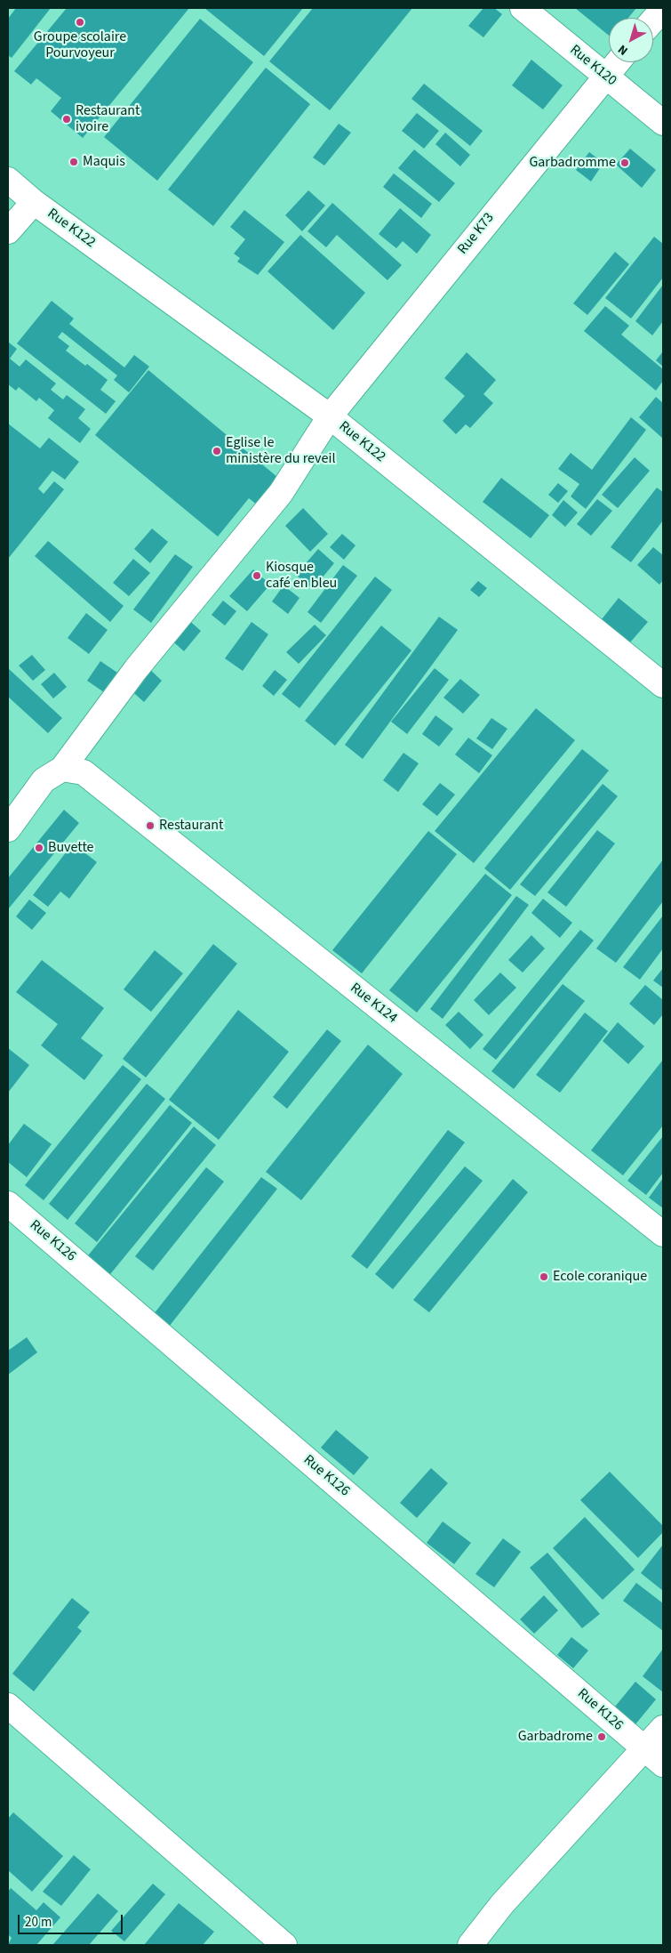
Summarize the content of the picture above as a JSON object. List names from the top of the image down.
{
  "streets": {
    "street": [
      "Rue K120",
      "Rue K122",
      "Rue K73",
      "Rue K124",
      "Rue K126"
    ]
  },
  "crossings": [
    ["Rue K120", "Rue K73"],
    ["Rue K122", "Rue K73"],
    ["Rue K73", "Rue K124"]
  ],
  "places": [
    "Groupe scolaire Pourvoyeur",
    "Restaurant ivoire",
    "Maquis",
    "Garbadromme",
    "Eglise le ministère du reveil",
    "Kiosque café en bleu",
    "Restaurant",
    "Buvette",
    "Ecole coranique",
    "Garbadrome"
  ],
  "scale_bar": "20 m",
  "north": "bottom left"
}
